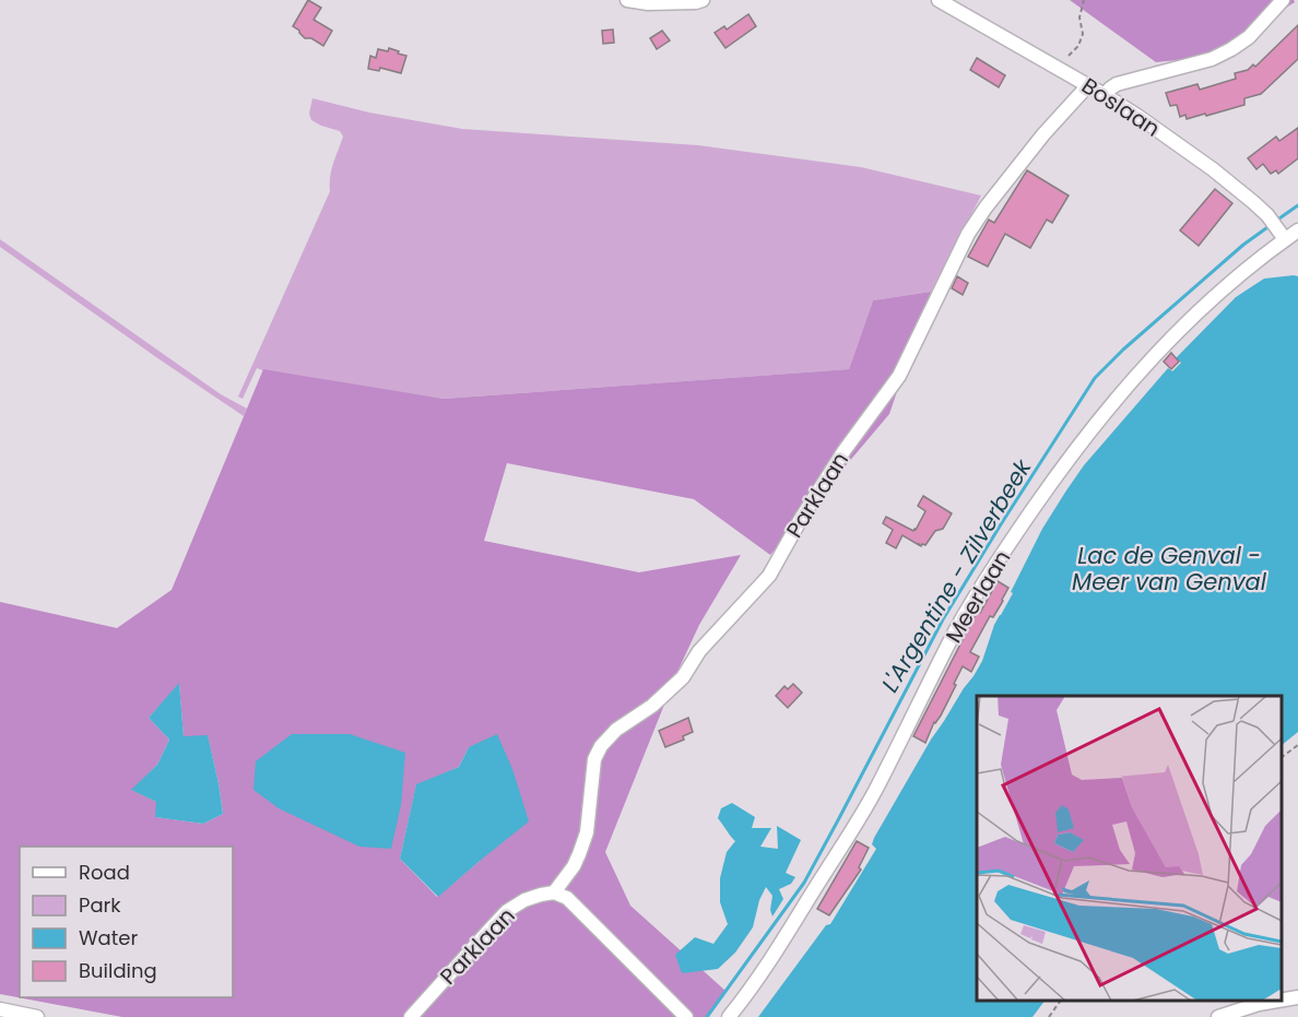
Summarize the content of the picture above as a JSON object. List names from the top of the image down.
{
  "streets": {
    "street": ["Boslaan", "Parklaan", "Meerlaan"]
  },
  "crossings": [
    ["Boslaan", "Parklaan"],
    ["Boslaan", "Meerlaan"]
  ],
  "water": ["Lac de Genval - Meer van Genval", "L'Argentine - Zilverbeek"],
  "legend": [
    "Road",
    "Park",
    "Water",
    "Building"
  ]
}
